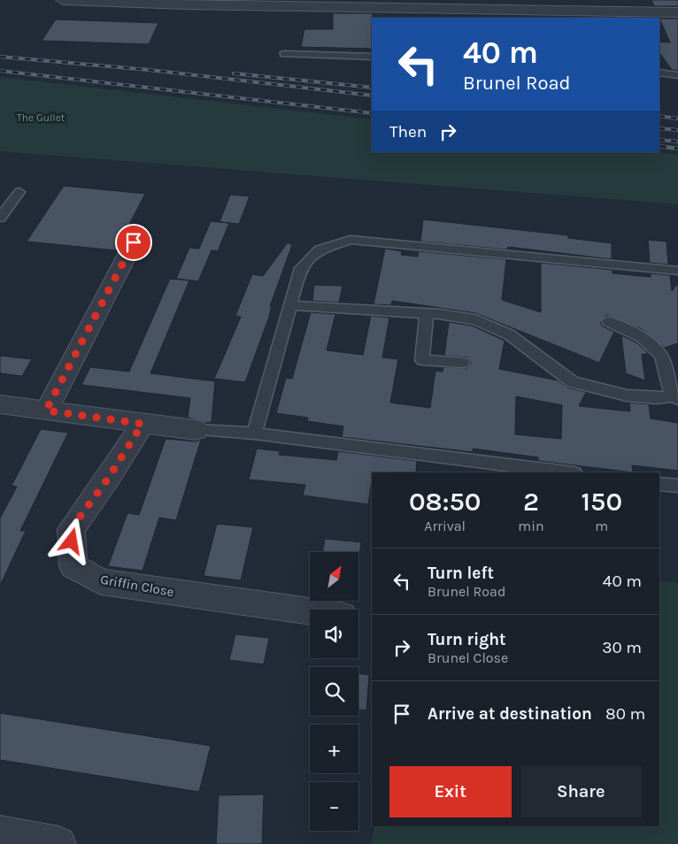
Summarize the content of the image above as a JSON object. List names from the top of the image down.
{
  "streets": {
    "street": ["Griffin Close"]
  },
  "parks": ["The Gullet"],
  "north": "top right",
  "page": {
    "turn": ["40 m", "Brunel Road"],
    "then": "Then",
    "eta": [
      "08:50",
      "Arrival",
      "2",
      "min",
      "150",
      "m"
    ],
    "list": [
      {
        "name": "Turn left",
        "note": "Brunel Road",
        "value": "40 m"
      },
      {
        "name": "Turn right",
        "note": "Brunel Close",
        "value": "30 m"
      },
      {
        "name": "Arrive at destination",
        "value": "80 m"
      }
    ],
    "map_buttons": ["+", "−"],
    "buttons": ["Exit", "Share"]
  }
}
